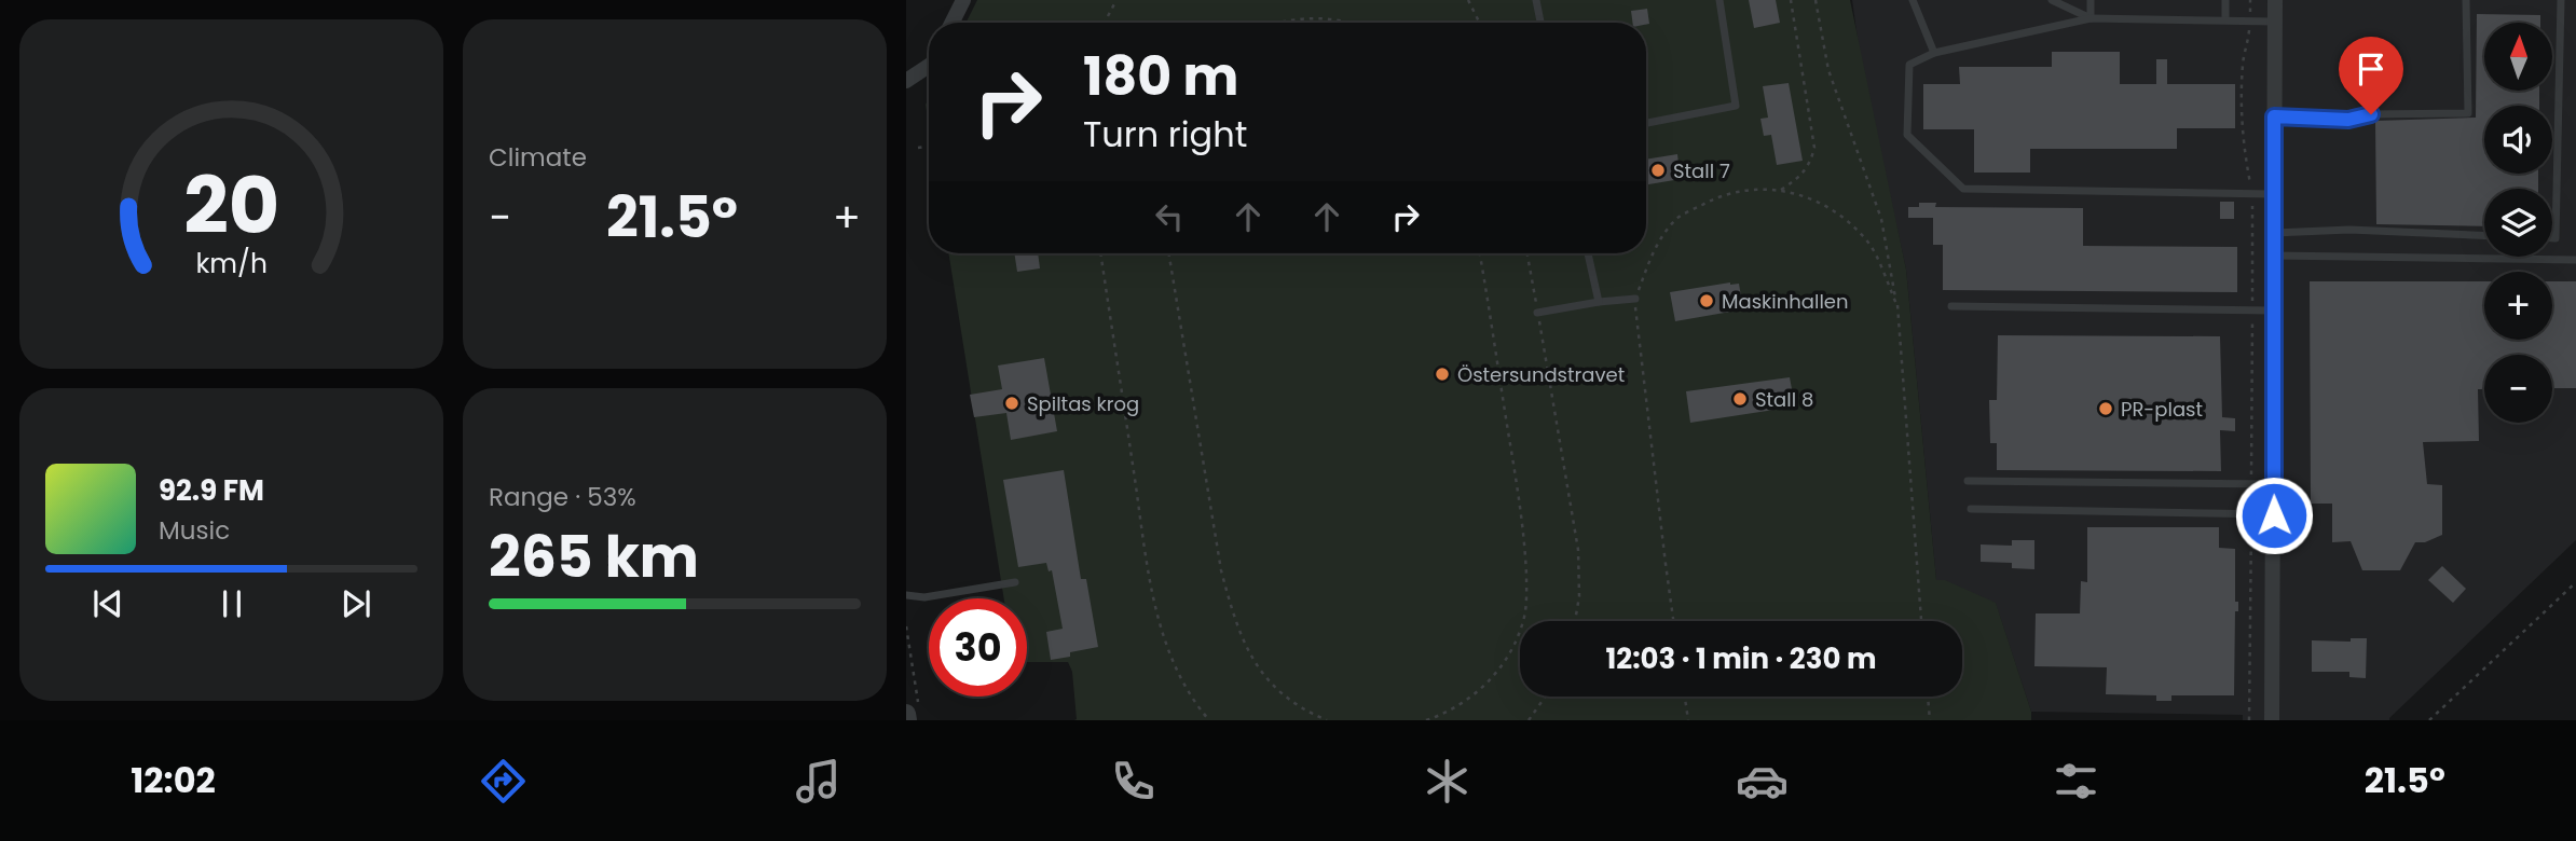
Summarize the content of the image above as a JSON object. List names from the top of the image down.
{
  "places": [
    "Stall 7",
    "Maskinhallen",
    "Östersundstravet",
    "Stall 8",
    "Spiltas krog",
    "PR-plast"
  ],
  "north": "top",
  "page": {
    "tile": [
      "Climate",
      ["Range · 53%", "265 km"]
    ],
    "map_buttons": ["+", "−"],
    "turn": ["180 m", "Turn right"],
    "heat": ["−", "21.5°", "+"],
    "song": ["92.9 FM", "Music"],
    "limit": "30",
    "trip": "12:03 · 1 min · 230 m",
    "tabs": ["12:02", "21.5°"],
    "gauge": ["20", "km/h"]
  }
}
